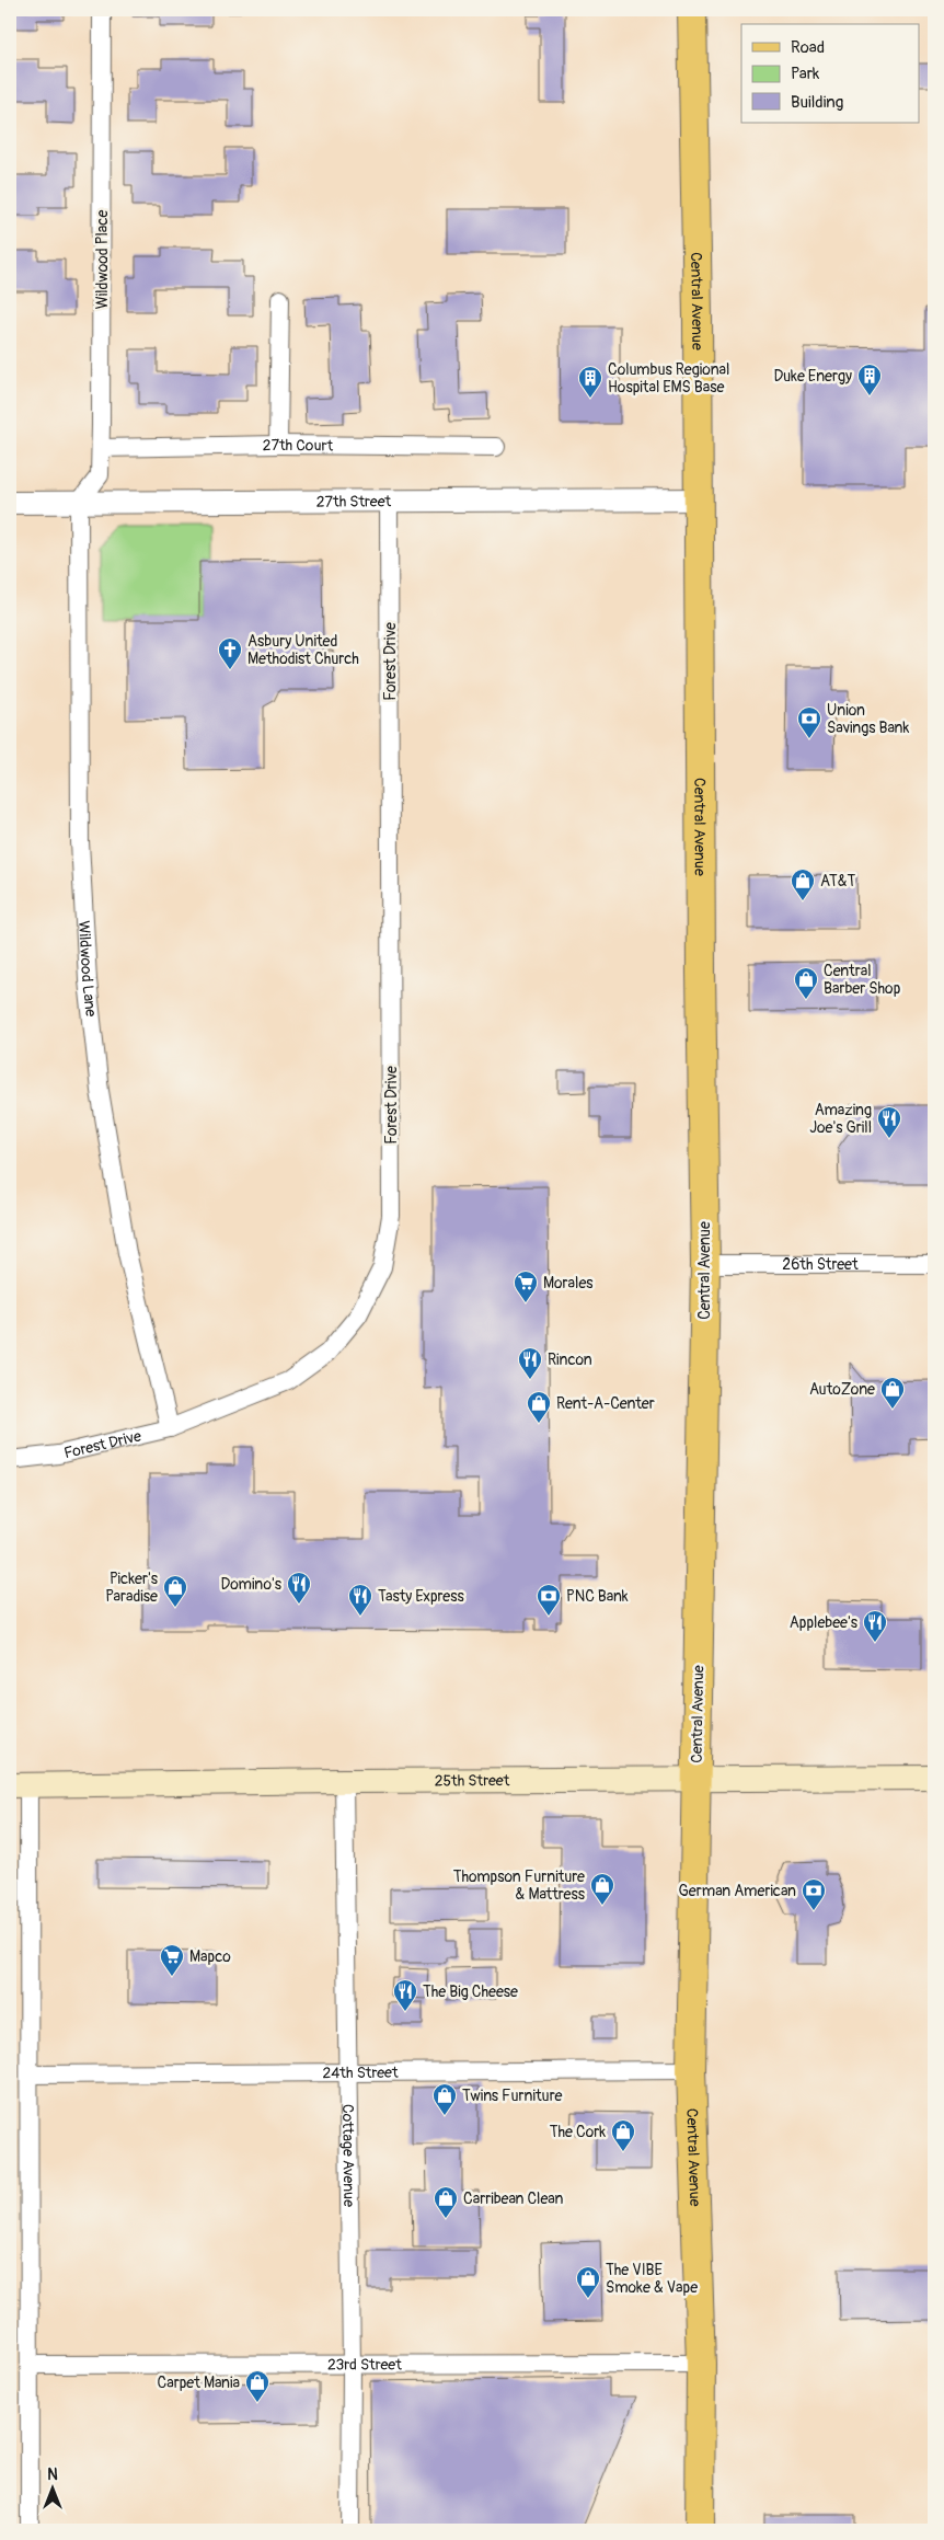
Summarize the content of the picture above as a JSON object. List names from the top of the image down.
{
  "streets": {
    "main road": ["Central Avenue", "25th Street"],
    "street": [
      "Wildwood Place",
      "27th Court",
      "27th Street",
      "Forest Drive",
      "Wildwood Lane",
      "26th Street",
      "24th Street",
      "Cottage Avenue",
      "23rd Street"
    ]
  },
  "crossings": [
    ["Wildwood Place", "27th Court"],
    ["Wildwood Place", "27th Street"],
    ["Wildwood Place", "Wildwood Lane"],
    ["Central Avenue", "27th Street"],
    ["Central Avenue", "26th Street"],
    ["Central Avenue", "25th Street"],
    ["Central Avenue", "24th Street"],
    ["Central Avenue", "23rd Street"],
    ["27th Street", "Forest Drive"],
    ["27th Street", "Wildwood Lane"],
    ["Forest Drive", "Wildwood Lane"],
    ["25th Street", "Cottage Avenue"],
    ["24th Street", "Cottage Avenue"],
    ["Cottage Avenue", "23rd Street"]
  ],
  "places": {
    "building": ["Duke Energy", "Columbus Regional Hospital EMS Base"],
    "church": ["Asbury United Methodist Church"],
    "bank": ["Union Savings Bank", "PNC Bank", "German American"],
    "shop": [
      "AT&T",
      "Central Barber Shop",
      "AutoZone",
      "Rent-A-Center",
      "Picker's Paradise",
      "Thompson Furniture & Mattress",
      "Twins Furniture",
      "The Cork",
      "Carribean Clean",
      "The VIBE Smoke & Vape",
      "Carpet Mania"
    ],
    "restaurant": [
      "Amazing Joe's Grill",
      "Rincon",
      "Domino's",
      "Tasty Express",
      "Applebee's",
      "The Big Cheese"
    ],
    "supermarket": ["Morales", "Mapco"]
  },
  "legend": ["Road", "Park", "Building"],
  "north": "top"
}
